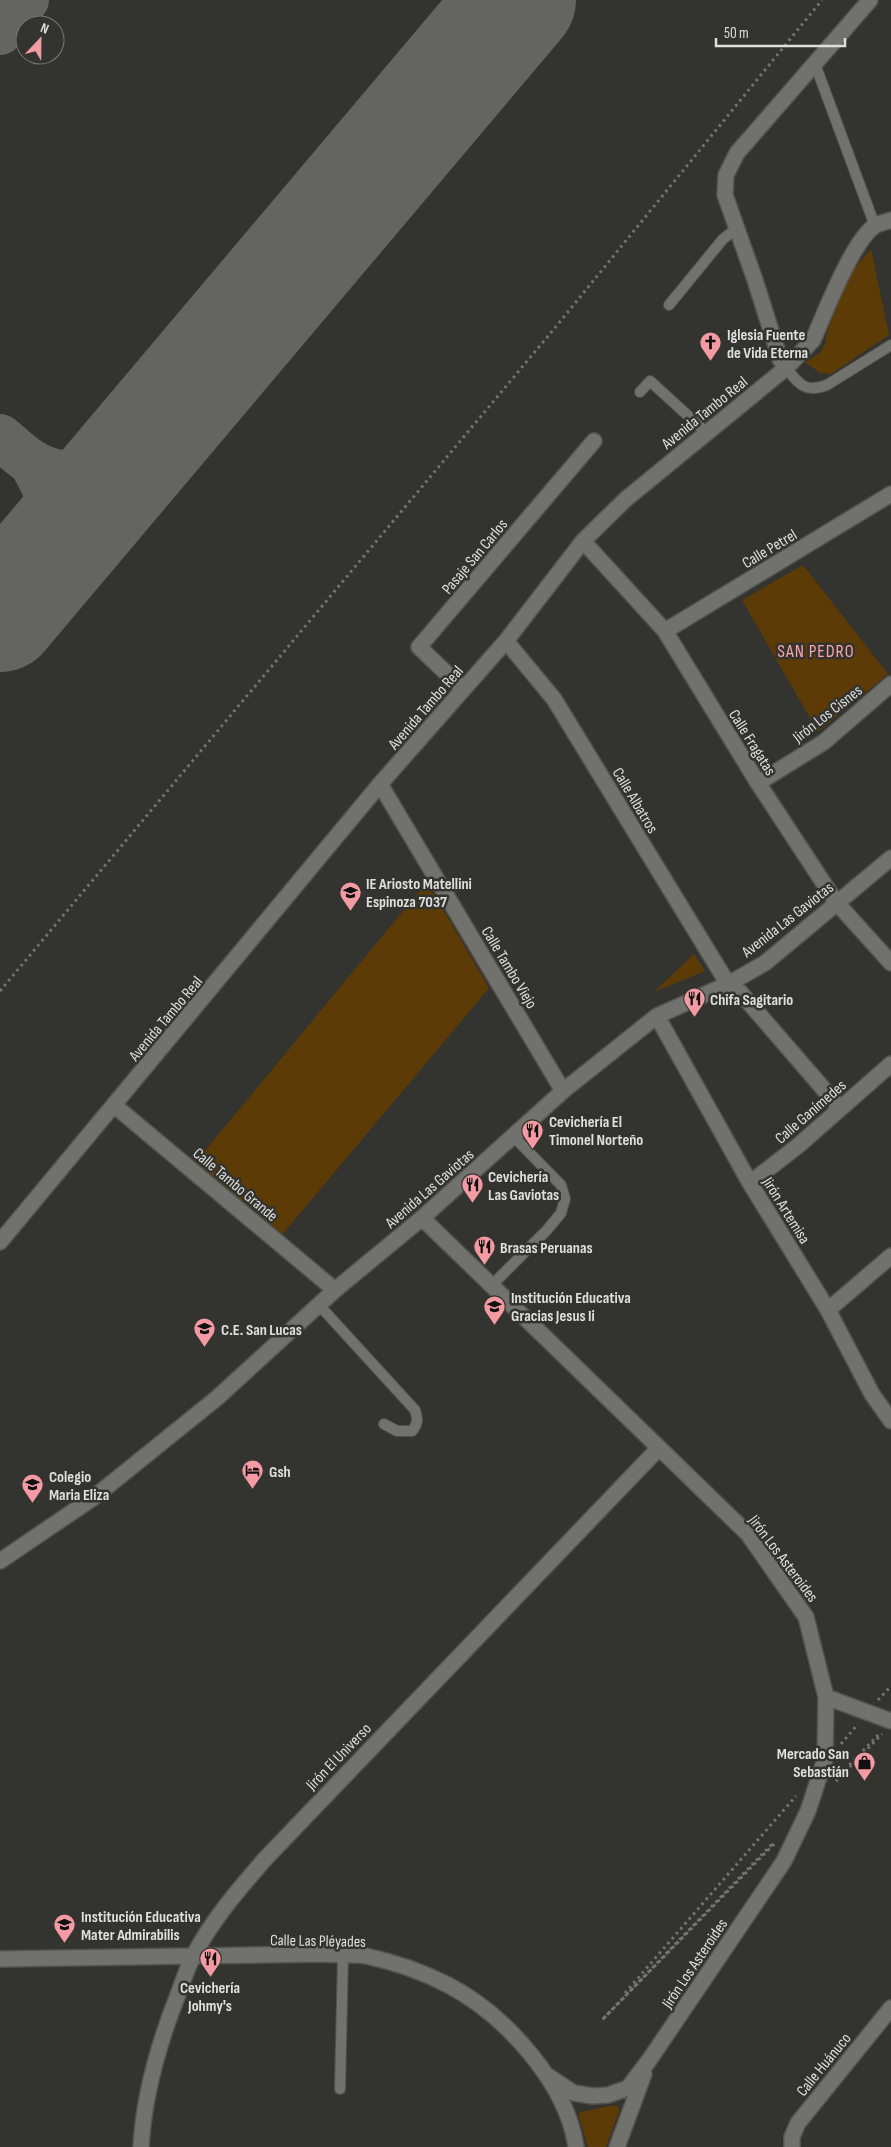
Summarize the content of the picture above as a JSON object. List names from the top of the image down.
{
  "streets": {
    "street": [
      "Avenida Tambo Real",
      "Calle Petrel",
      "Pasaje San Carlos",
      "Jirón Los Cisnes",
      "Calle Fragatas",
      "Calle Albatros",
      "Avenida Las Gaviotas",
      "Calle Tambo Viejo",
      "Calle Ganímedes",
      "Calle Tambo Grande",
      "Jirón Artemisa",
      "Jirón Los Asteroides",
      "Jirón El Universo",
      "Calle Las Pléyades",
      "Calle Huánuco"
    ]
  },
  "crossings": [
    ["Avenida Tambo Real", "Pasaje San Carlos"],
    ["Avenida Tambo Real", "Calle Fragatas"],
    ["Avenida Tambo Real", "Calle Albatros"],
    ["Avenida Tambo Real", "Calle Tambo Viejo"],
    ["Avenida Tambo Real", "Calle Tambo Grande"],
    ["Calle Petrel", "Calle Fragatas"],
    ["Jirón Los Cisnes", "Calle Fragatas"],
    ["Calle Fragatas", "Avenida Las Gaviotas"],
    ["Calle Albatros", "Avenida Las Gaviotas"],
    ["Calle Albatros", "Calle Ganímedes"],
    ["Avenida Las Gaviotas", "Calle Tambo Viejo"],
    ["Avenida Las Gaviotas", "Calle Tambo Grande"],
    ["Avenida Las Gaviotas", "Jirón Artemisa"],
    ["Avenida Las Gaviotas", "Jirón Los Asteroides"],
    ["Calle Ganímedes", "Jirón Artemisa"],
    ["Jirón Los Asteroides", "Jirón El Universo"],
    ["Jirón El Universo", "Calle Las Pléyades"]
  ],
  "districts": ["SAN PEDRO"],
  "places": {
    "church": ["Iglesia Fuente de Vida Eterna"],
    "school or university": [
      "IE Ariosto Matellini Espinoza 7037",
      "Institución Educativa Gracias Jesus Ii",
      "C.E. San Lucas",
      "Colegio Maria Eliza",
      "Institución Educativa Mater Admirabilis"
    ],
    "restaurant": [
      "Chifa Sagitario",
      "Cevichería El Timonel Norteño",
      "Cevichería Las Gaviotas",
      "Brasas Peruanas",
      "Cevichería Johmy's"
    ],
    "hotel": ["Gsh"],
    "shop": ["Mercado San Sebastián"]
  },
  "scale_bar": "50 m",
  "north": "top"
}
